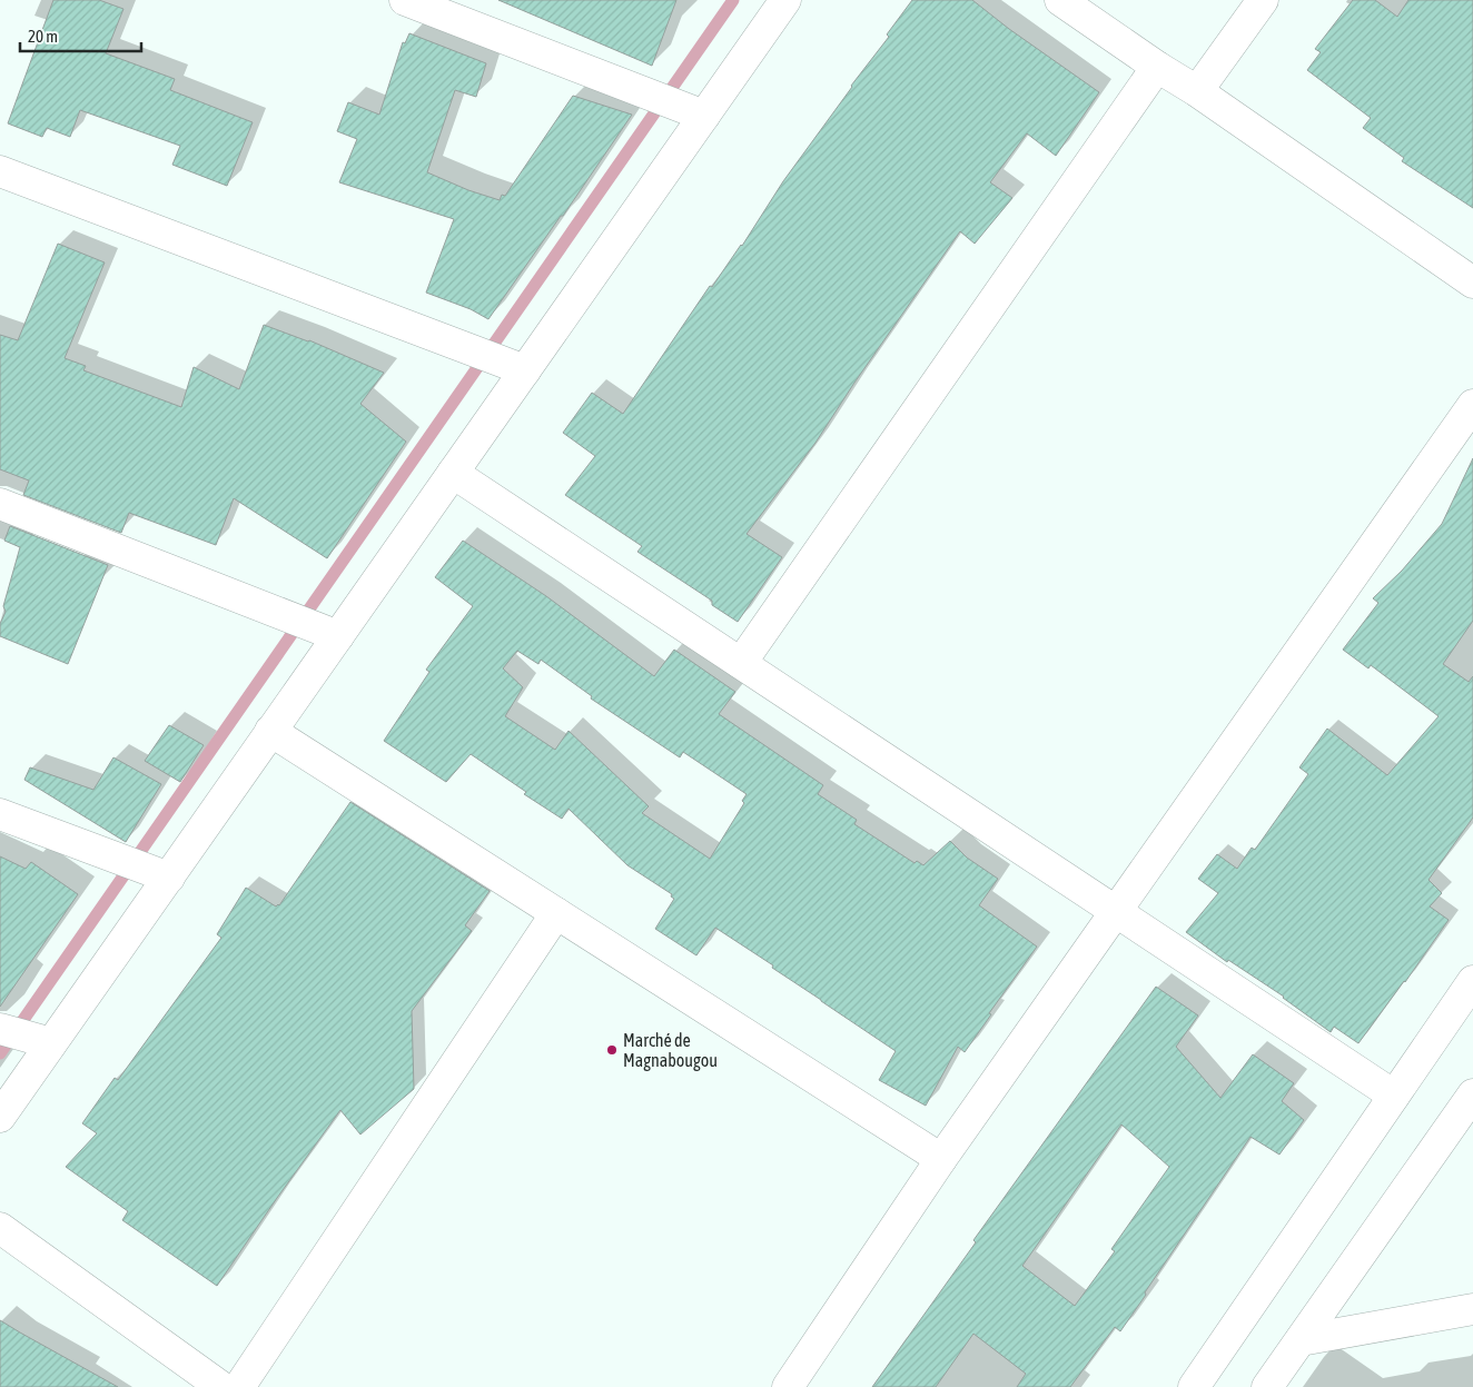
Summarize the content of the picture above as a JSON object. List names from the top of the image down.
{
  "places": ["Marché de Magnabougou"],
  "scale_bar": "20 m"
}
